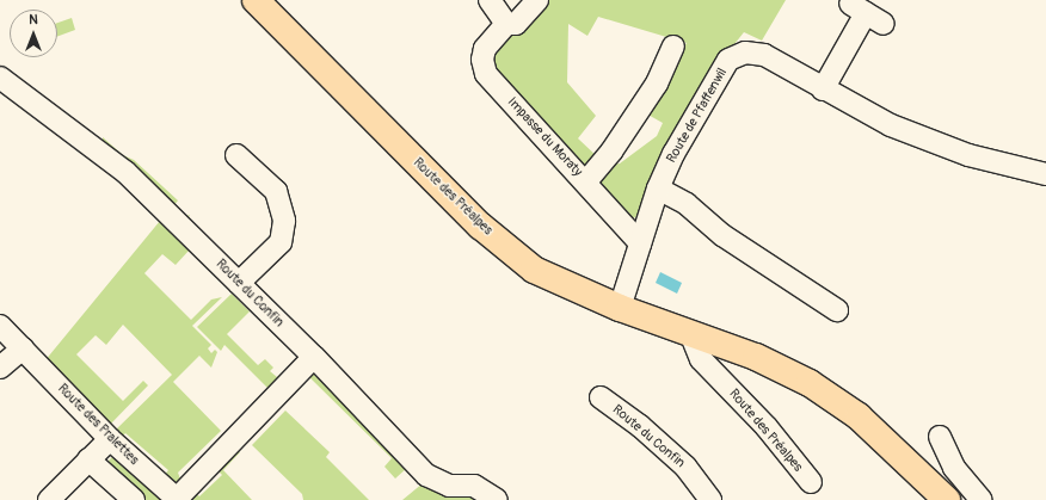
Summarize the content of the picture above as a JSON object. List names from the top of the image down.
{
  "streets": {
    "main road": ["Route des Préalpes"],
    "street": [
      "Route de Pfaffenwil",
      "Impasse du Moraty",
      "Route du Confin",
      "Route des Pralettes"
    ]
  },
  "crossings": [
    ["Route de Pfaffenwil", "Impasse du Moraty"],
    ["Route de Pfaffenwil", "Route des Préalpes"],
    ["Route du Confin", "Route des Pralettes"]
  ],
  "north": "top"
}
